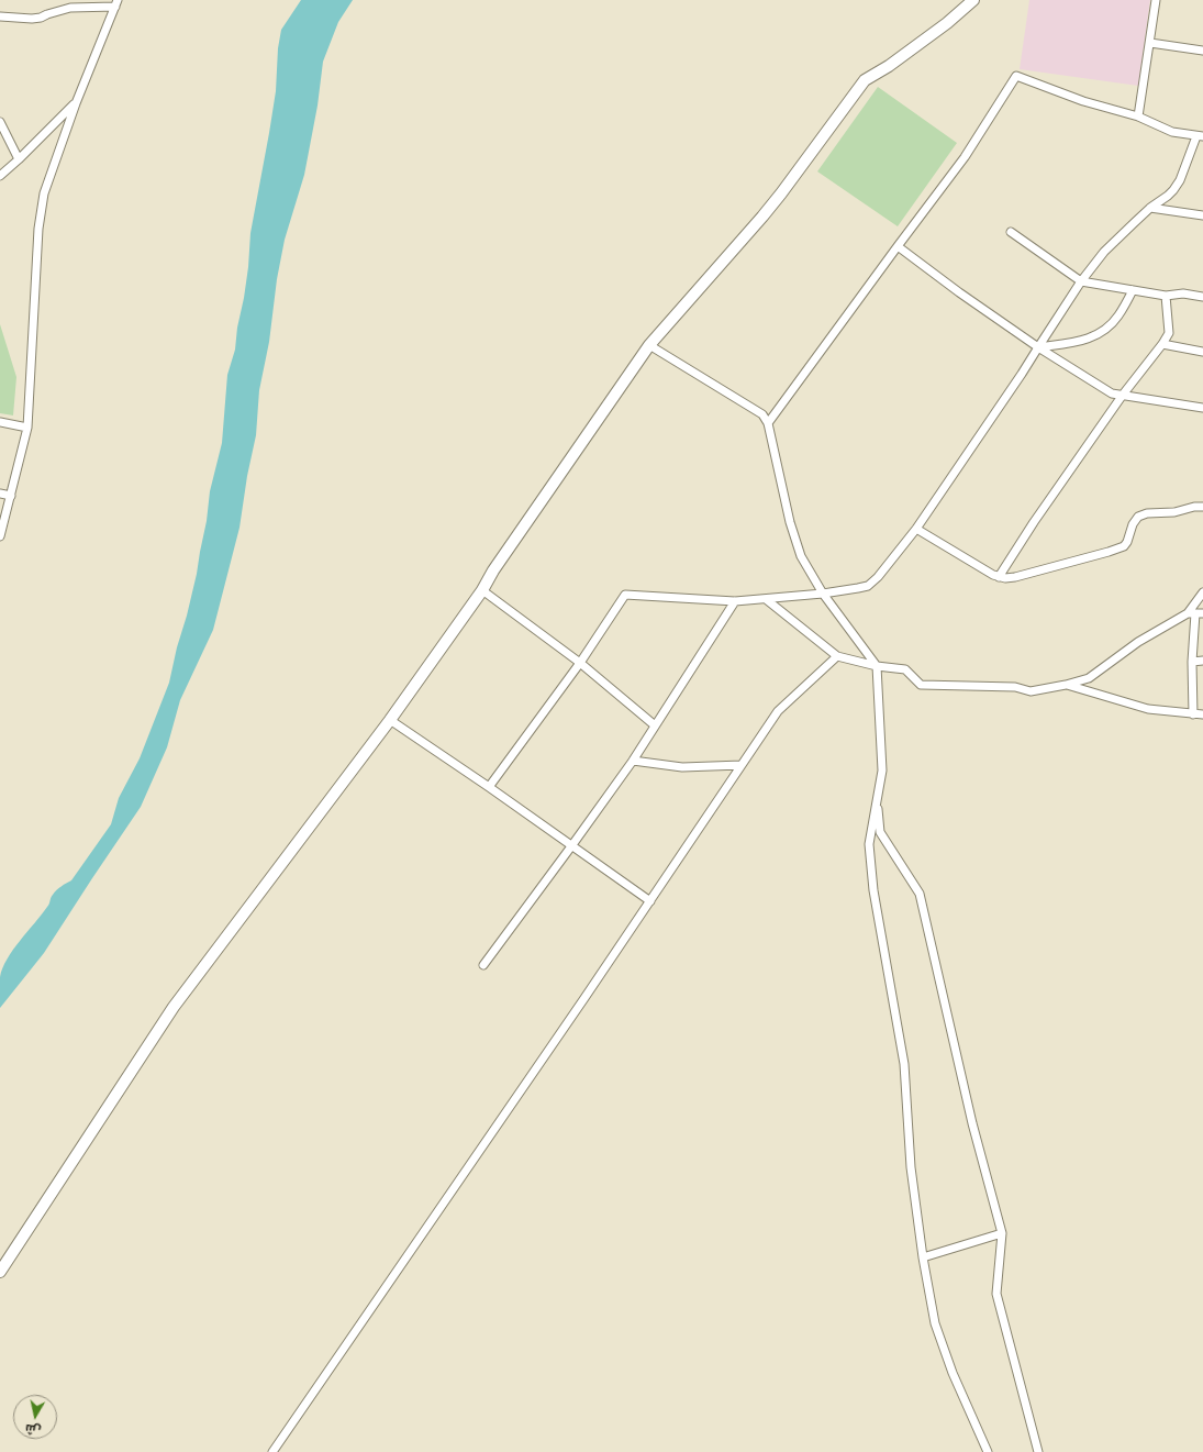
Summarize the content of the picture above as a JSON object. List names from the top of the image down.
{
  "north": "bottom"
}
